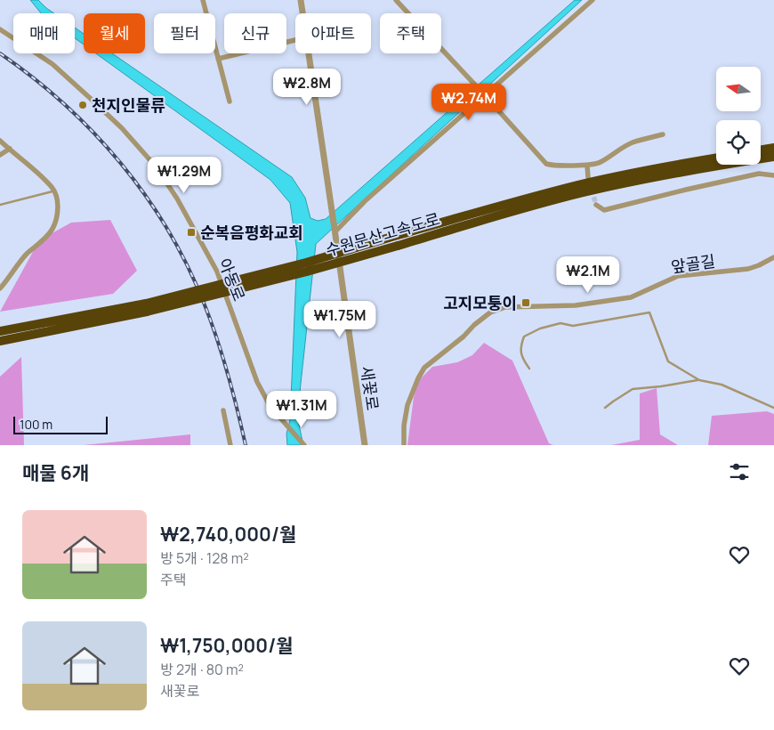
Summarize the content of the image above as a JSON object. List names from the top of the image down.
{
  "streets": {
    "highway": ["수원문산고속도로"],
    "street": ["앞골길", "아동로", "새꽃로"]
  },
  "places": {
    "other": ["천지인물류"],
    "transit": ["순복음평화교회", "고지모퉁이"]
  },
  "scale_bar": "100 m",
  "north": "left",
  "page": {
    "chip": [
      "매매",
      "월세",
      "필터",
      "신규",
      "아파트",
      "주택"
    ],
    "price": [
      "₩2.8M",
      "₩2.74M",
      "₩1.29M",
      "₩2.1M",
      "₩1.75M",
      "₩1.31M"
    ],
    "scale": "100 m",
    "heading": "매물 6개",
    "list": [
      {
        "name": "₩2,740,000/월",
        "note": "방 5개 · 128 m² · 주택"
      },
      {
        "name": "₩1,750,000/월",
        "note": "방 2개 · 80 m² · 새꽃로"
      }
    ]
  }
}
